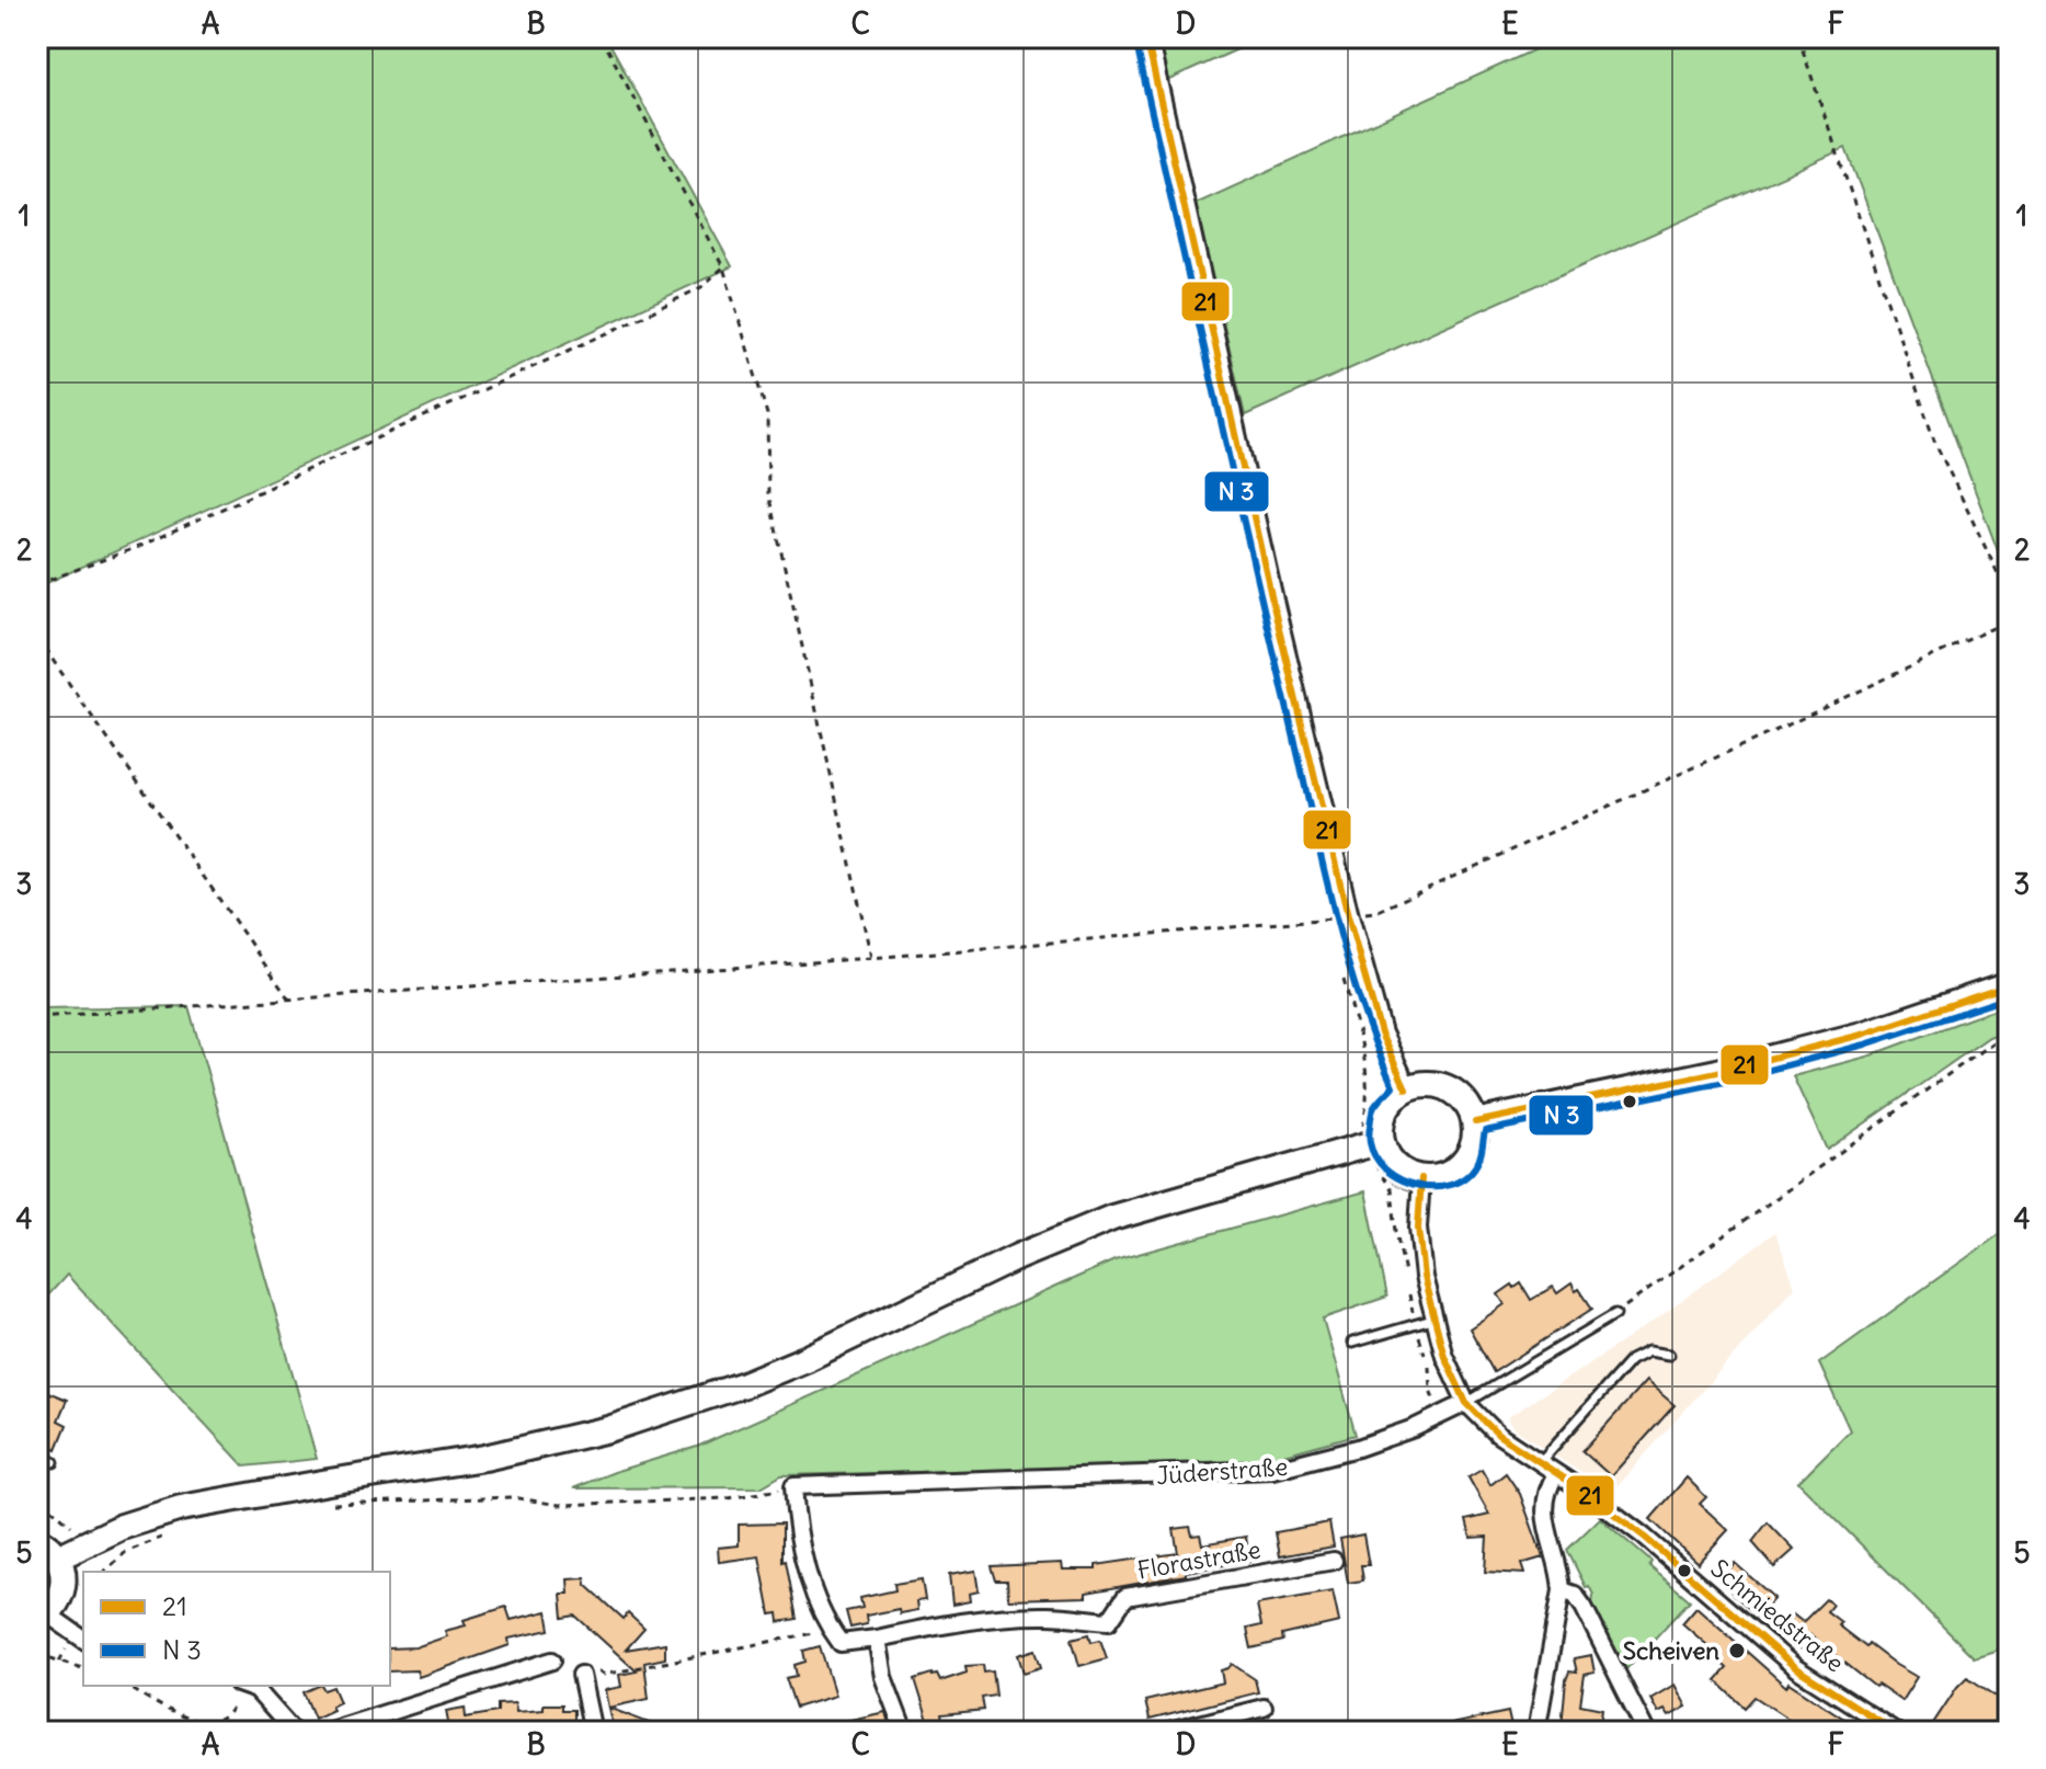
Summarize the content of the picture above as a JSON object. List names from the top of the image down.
{
  "streets": {
    "street": ["Jüderstraße", "Florastraße", "Schmiedstraße"]
  },
  "crossings": [
    ["Jüderstraße", "Schmiedstraße"]
  ],
  "places": ["Scheiven"],
  "lines": ["transit line 21"],
  "legend": ["21", "N 3"],
  "grid": {
    "columns": [
      "A",
      "B",
      "C",
      "D",
      "E",
      "F"
    ],
    "rows": [
      "1",
      "2",
      "3",
      "4",
      "5"
    ]
  }
}
